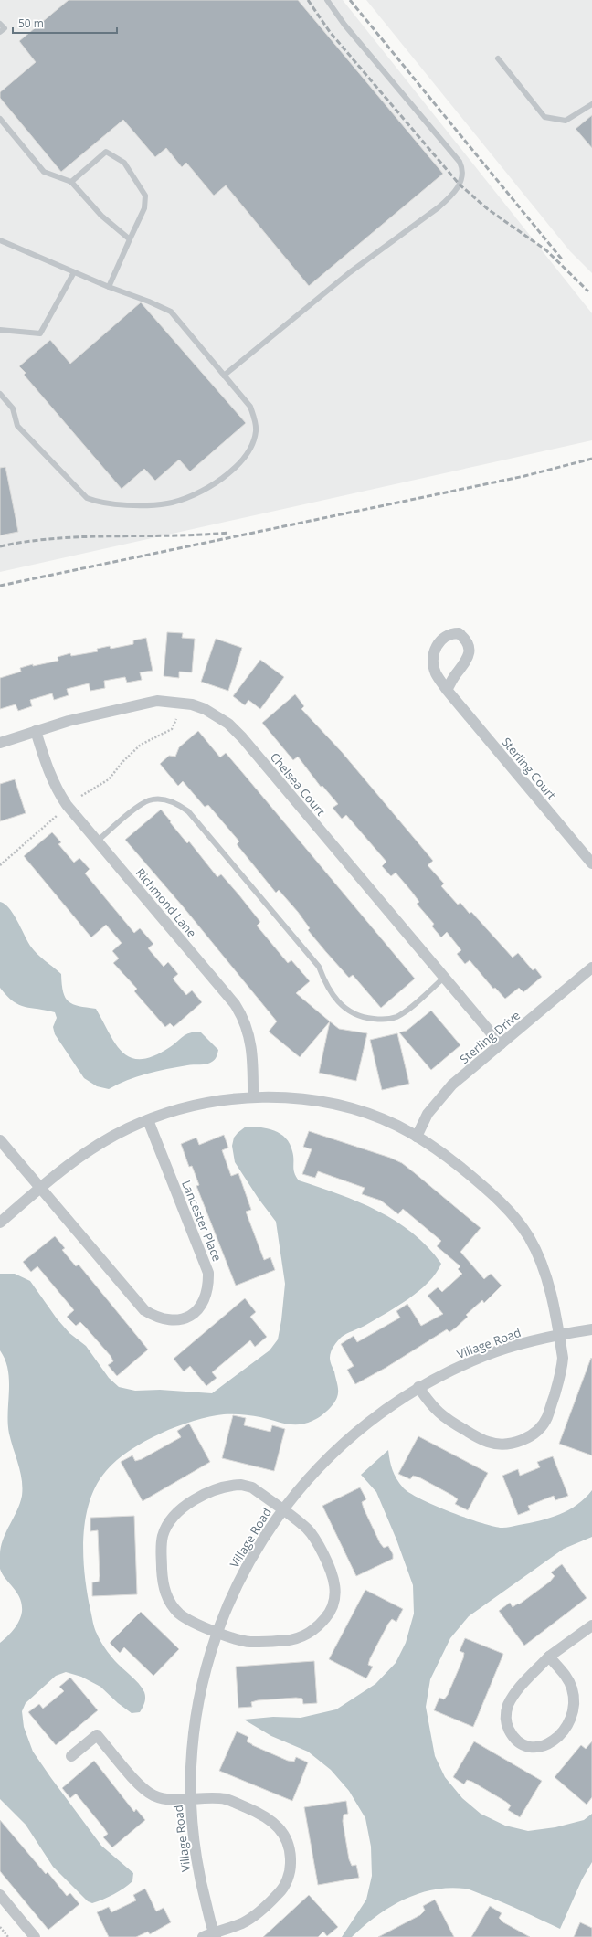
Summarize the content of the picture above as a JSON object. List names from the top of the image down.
{
  "streets": {
    "street": [
      "Sterling Court",
      "Chelsea Court",
      "Richmond Lane",
      "Sterling Drive",
      "Lancester Place",
      "Village Road"
    ]
  },
  "crossings": [
    ["Chelsea Court", "Richmond Lane"],
    ["Chelsea Court", "Sterling Drive"]
  ],
  "scale_bar": "50 m"
}
